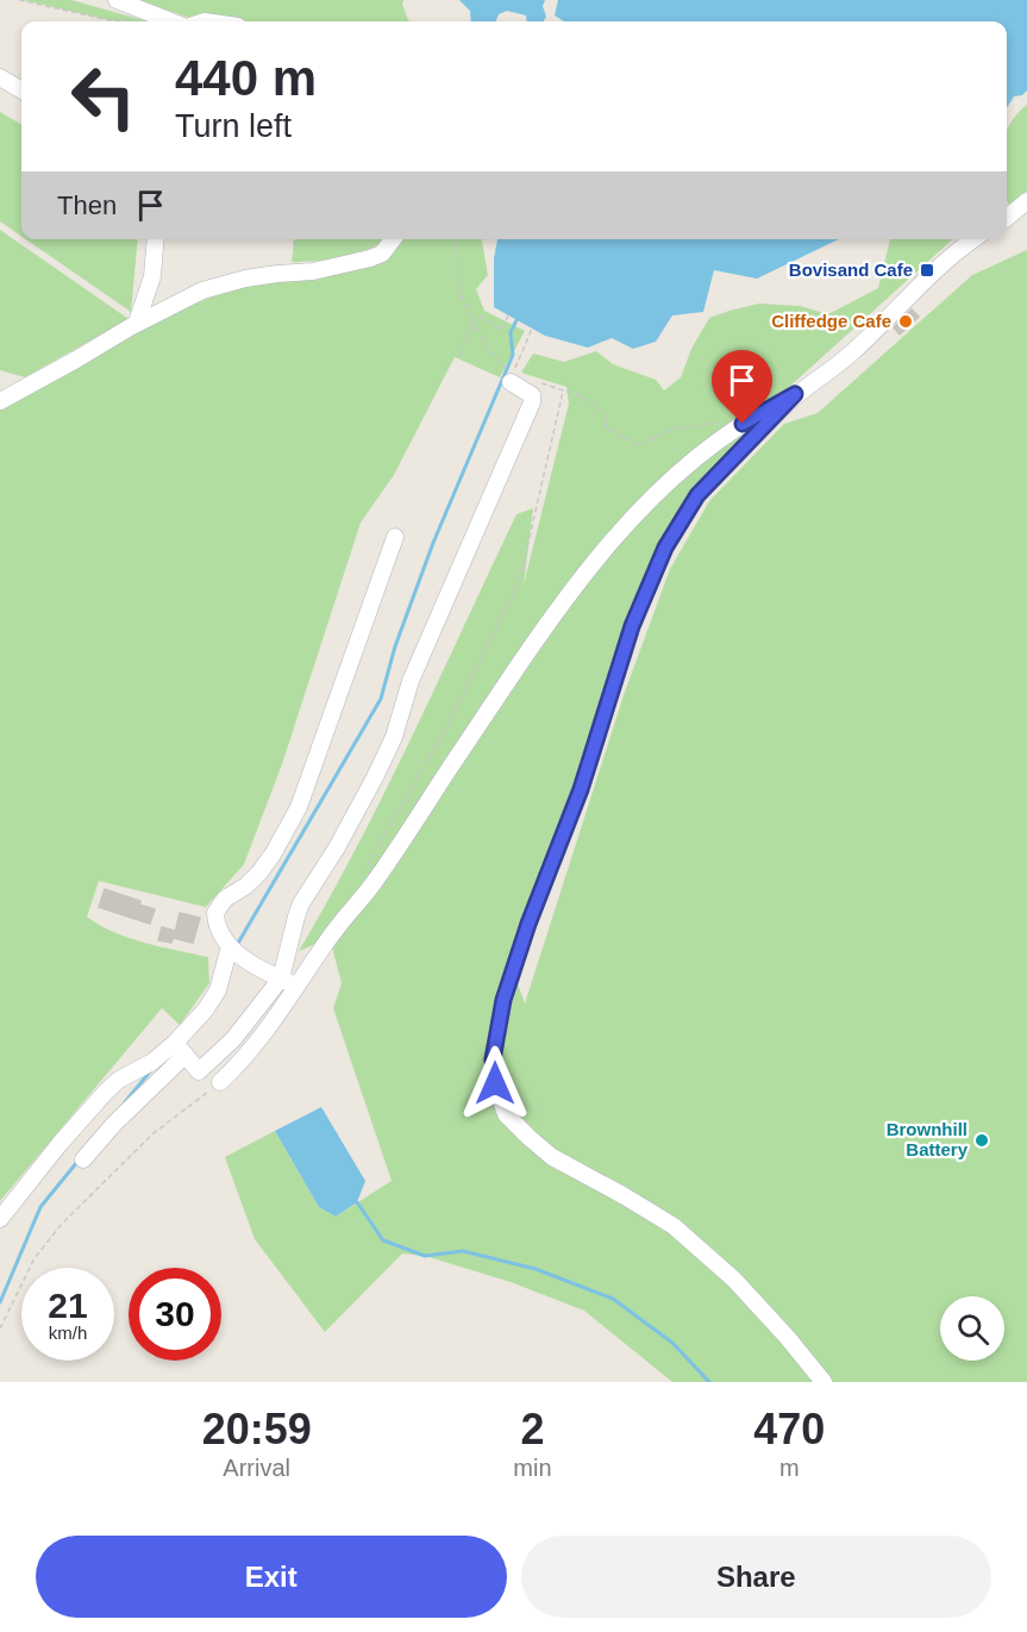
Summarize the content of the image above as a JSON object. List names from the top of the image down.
{
  "places": {
    "transit": ["Bovisand Cafe"],
    "other": ["Cliffedge Cafe", "Brownhill Battery"]
  },
  "page": {
    "turn": ["440 m", "Turn left"],
    "then": "Then",
    "speed": "21 km/h",
    "limit": "30",
    "eta": [
      "20:59",
      "Arrival",
      "2",
      "min",
      "470",
      "m"
    ],
    "buttons": ["Exit", "Share"]
  }
}
